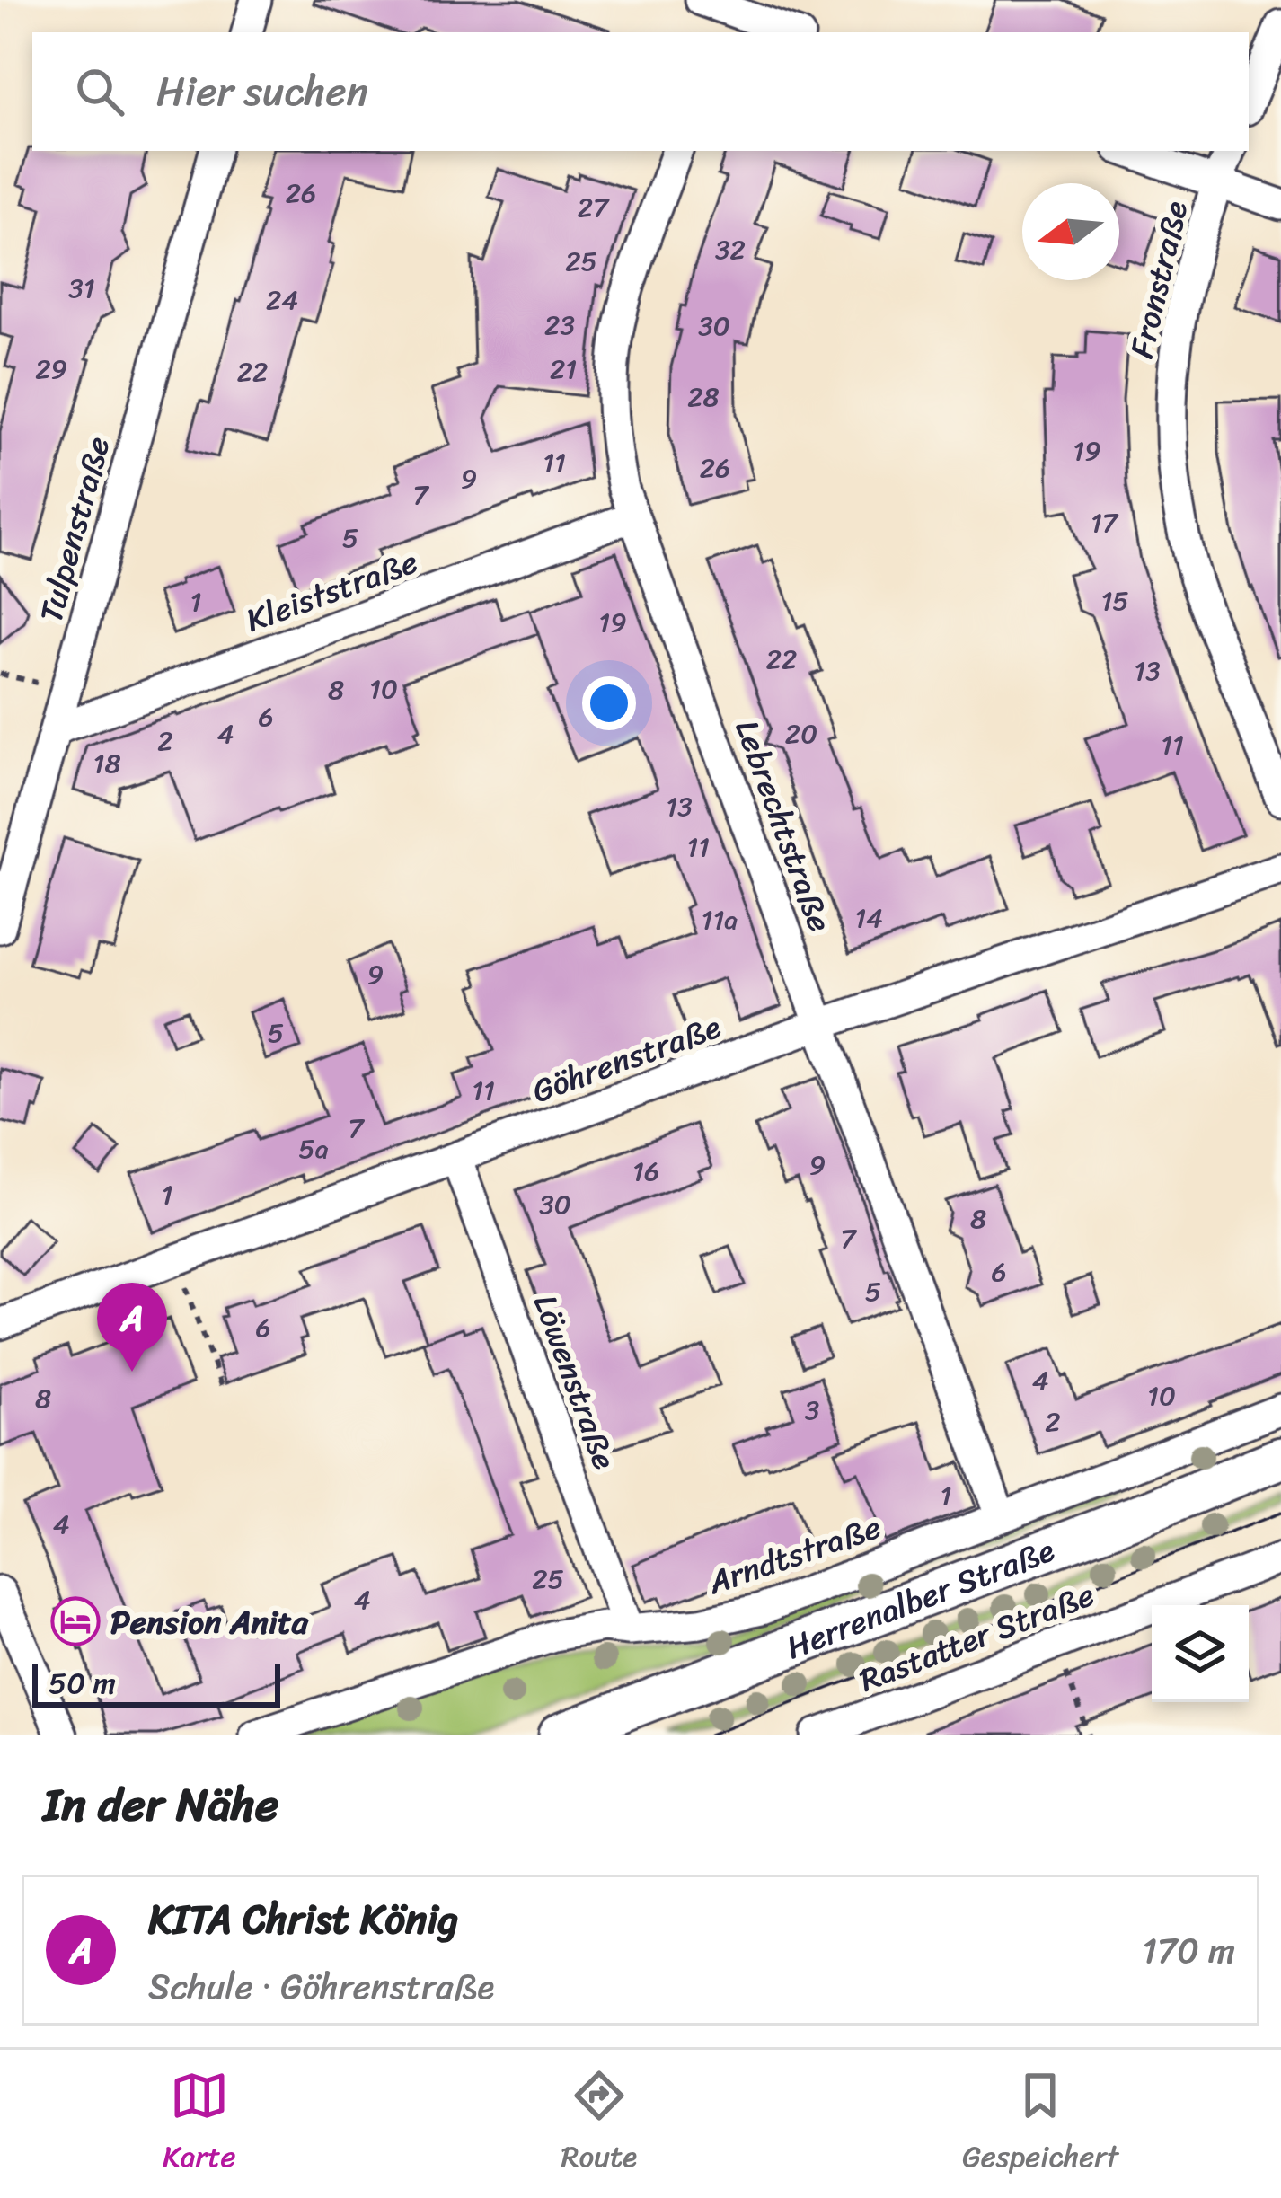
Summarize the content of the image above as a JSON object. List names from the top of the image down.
{
  "streets": {
    "main road": ["Herrenalber Straße"],
    "street": [
      "Fronstraße",
      "Tulpenstraße",
      "Kleiststraße",
      "Lebrechtstraße",
      "Göhrenstraße",
      "Löwenstraße",
      "Arndtstraße",
      "Rastatter Straße"
    ]
  },
  "crossings": [
    ["Tulpenstraße", "Kleiststraße"],
    ["Kleiststraße", "Lebrechtstraße"],
    ["Lebrechtstraße", "Göhrenstraße"],
    ["Lebrechtstraße", "Arndtstraße"],
    ["Göhrenstraße", "Löwenstraße"],
    ["Löwenstraße", "Arndtstraße"]
  ],
  "places": {
    "hotel": ["Pension Anita"]
  },
  "house_numbers": [
    "26",
    "27",
    "32",
    "25",
    "31",
    "24",
    "23",
    "30",
    "29",
    "21",
    "22",
    "28",
    "19",
    "11",
    "26",
    "9",
    "7",
    "17",
    "5",
    "15",
    "1",
    "19",
    "22",
    "13",
    "10",
    "8",
    "6",
    "4",
    "20",
    "2",
    "11",
    "18",
    "13",
    "11",
    "14",
    "11a",
    "9",
    "5",
    "11",
    "7",
    "5a",
    "9",
    "16",
    "1",
    "30",
    "8",
    "7",
    "6",
    "5",
    "6",
    "4",
    "10",
    "8",
    "3",
    "2",
    "1",
    "4",
    "25",
    "4"
  ],
  "scale_bar": "50 m",
  "north": "left",
  "page": {
    "search": "Hier suchen",
    "pins": "A",
    "scale": "50 m",
    "heading": "In der Nähe",
    "list": [
      {
        "mark": "A",
        "name": "KITA Christ König",
        "note": "Schule · Göhrenstraße",
        "value": "170 m"
      }
    ],
    "nav": ["Karte", "Route", "Gespeichert"]
  }
}
